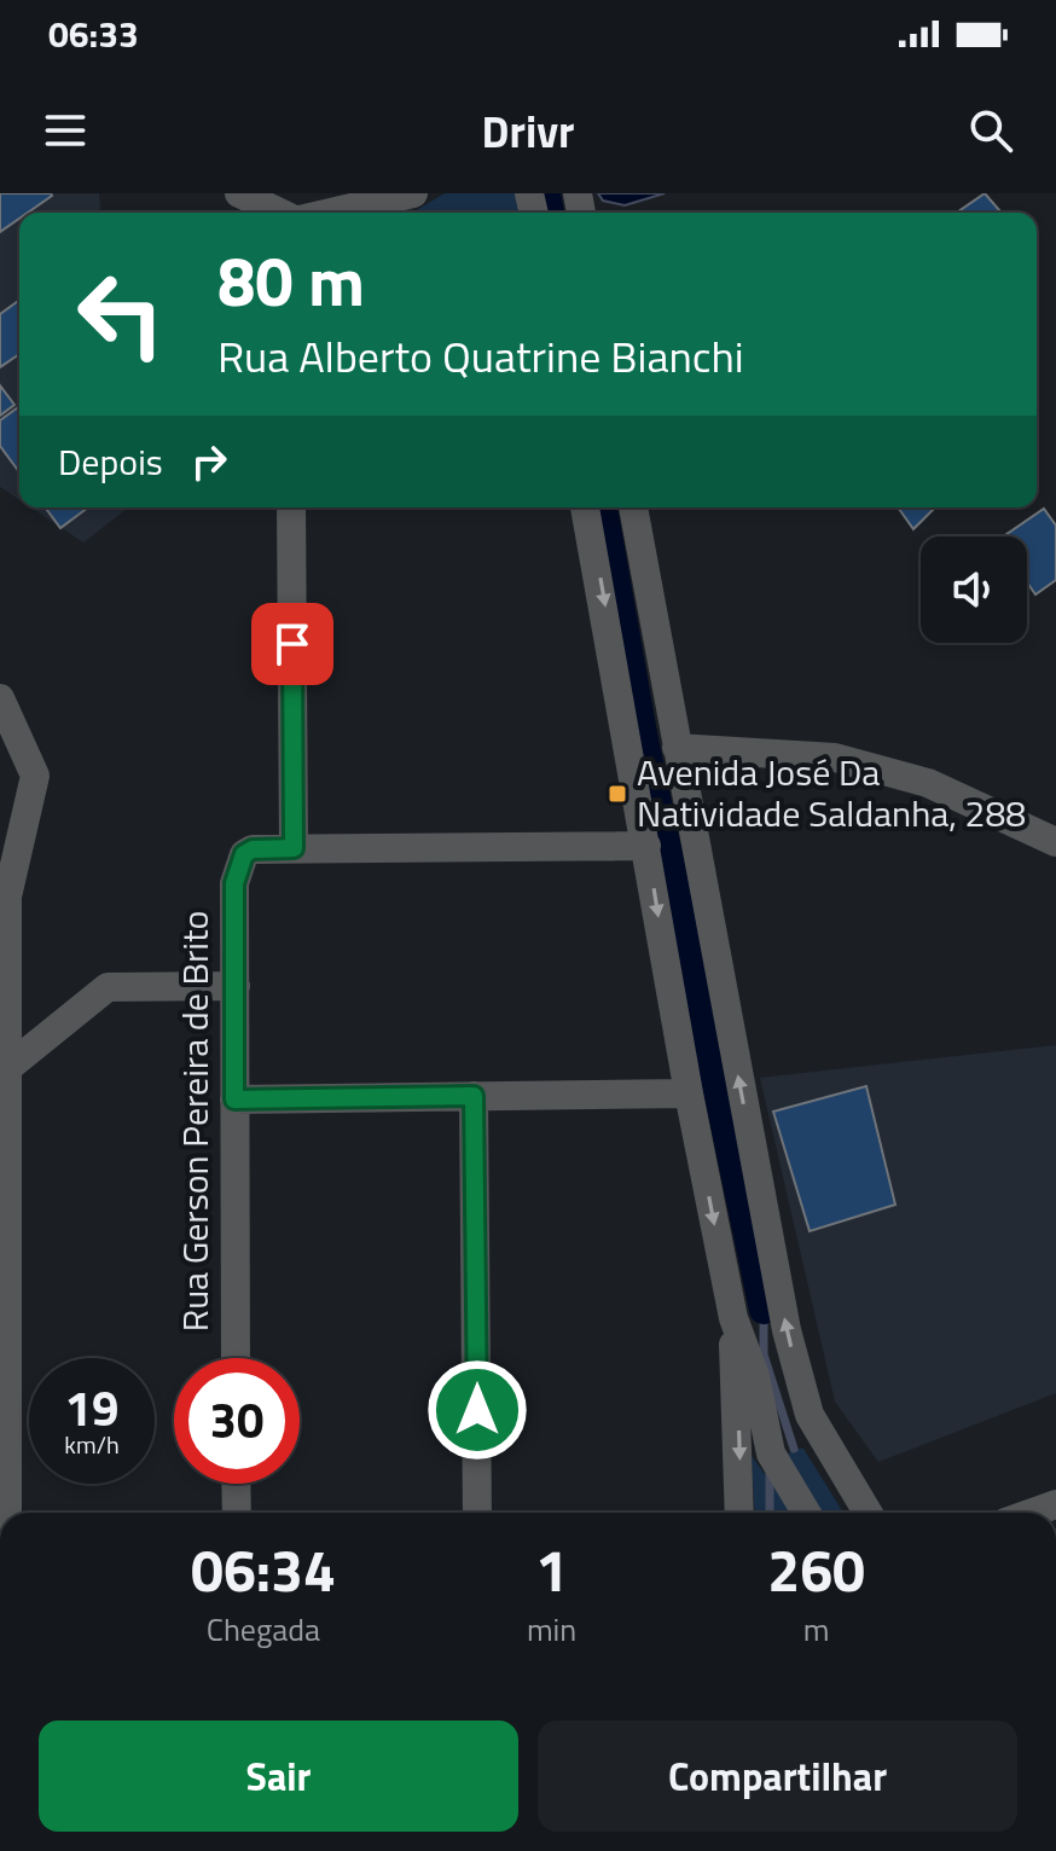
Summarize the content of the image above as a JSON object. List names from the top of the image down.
{
  "streets": {
    "street": ["Rua Gerson Pereira de Brito"]
  },
  "places": {
    "transit": ["Avenida José Da Natividade Saldanha, 288"]
  },
  "page": {
    "status": "06:33",
    "header": "Drivr",
    "turn": ["80 m", "Rua Alberto Quatrine Bianchi"],
    "then": "Depois",
    "speed": "19 km/h",
    "limit": "30",
    "eta": [
      "06:34",
      "Chegada",
      "1",
      "min",
      "260",
      "m"
    ],
    "buttons": ["Sair", "Compartilhar"]
  }
}
